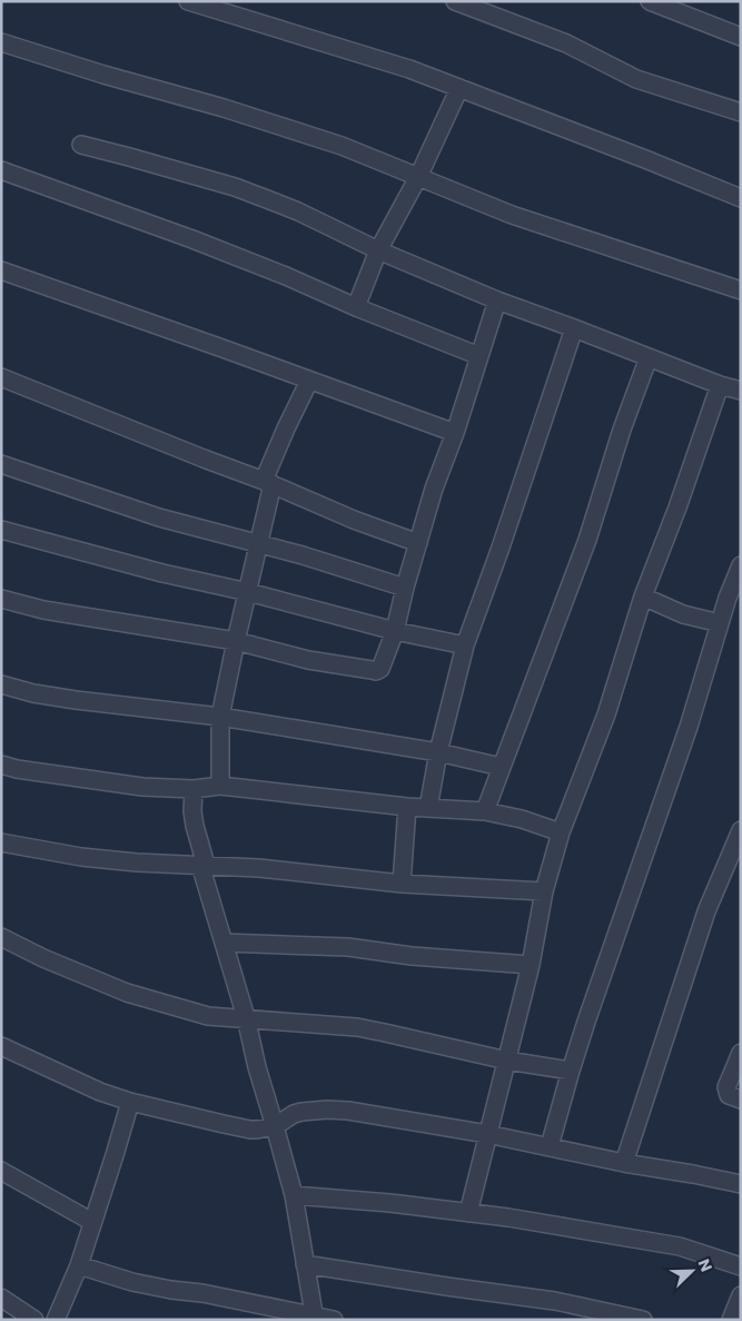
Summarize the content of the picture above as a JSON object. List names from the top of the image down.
{
  "north": "top right"
}
